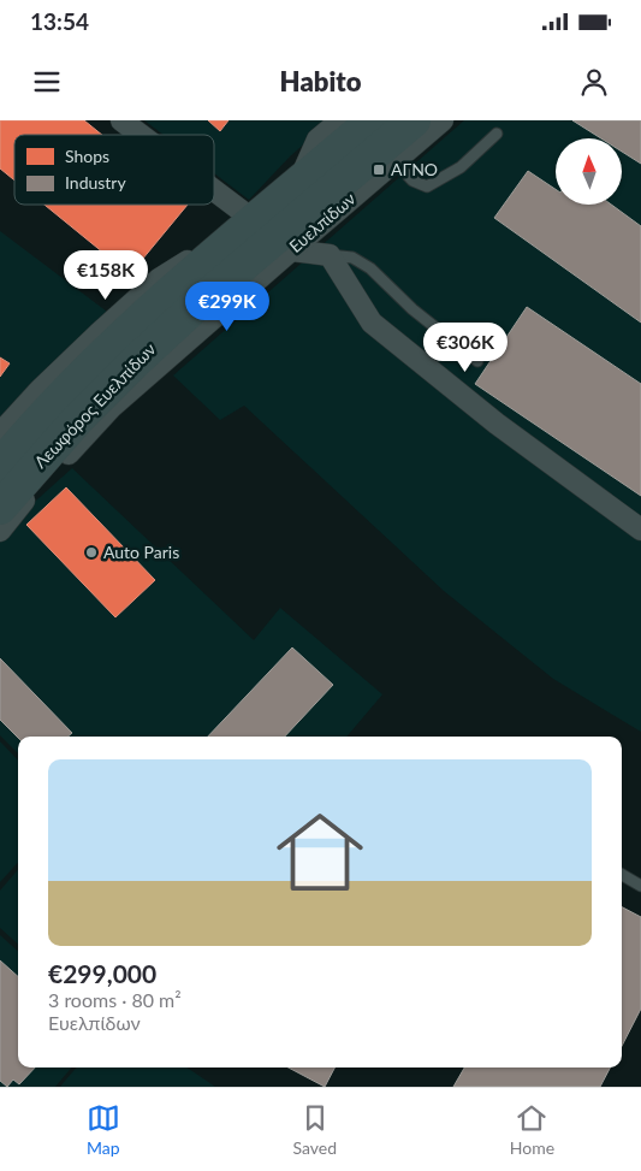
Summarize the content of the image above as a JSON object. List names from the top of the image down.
{
  "streets": {
    "main road": ["Λεωφόρος Ευελπίδων"],
    "street": ["Ευελπίδων"]
  },
  "places": {
    "transit": ["ΑΓΝΟ"],
    "other": ["Auto Paris"]
  },
  "legend": ["Shops", "Industry"],
  "north": "top",
  "page": {
    "status": "13:54",
    "header": "Habito",
    "price": ["€158K", "€299K", "€306K"],
    "list": [
      {
        "name": "€299,000",
        "note": "3 rooms · 80 m² · Ευελπίδων"
      }
    ],
    "tabs": ["Map", "Saved", "Home"]
  }
}
